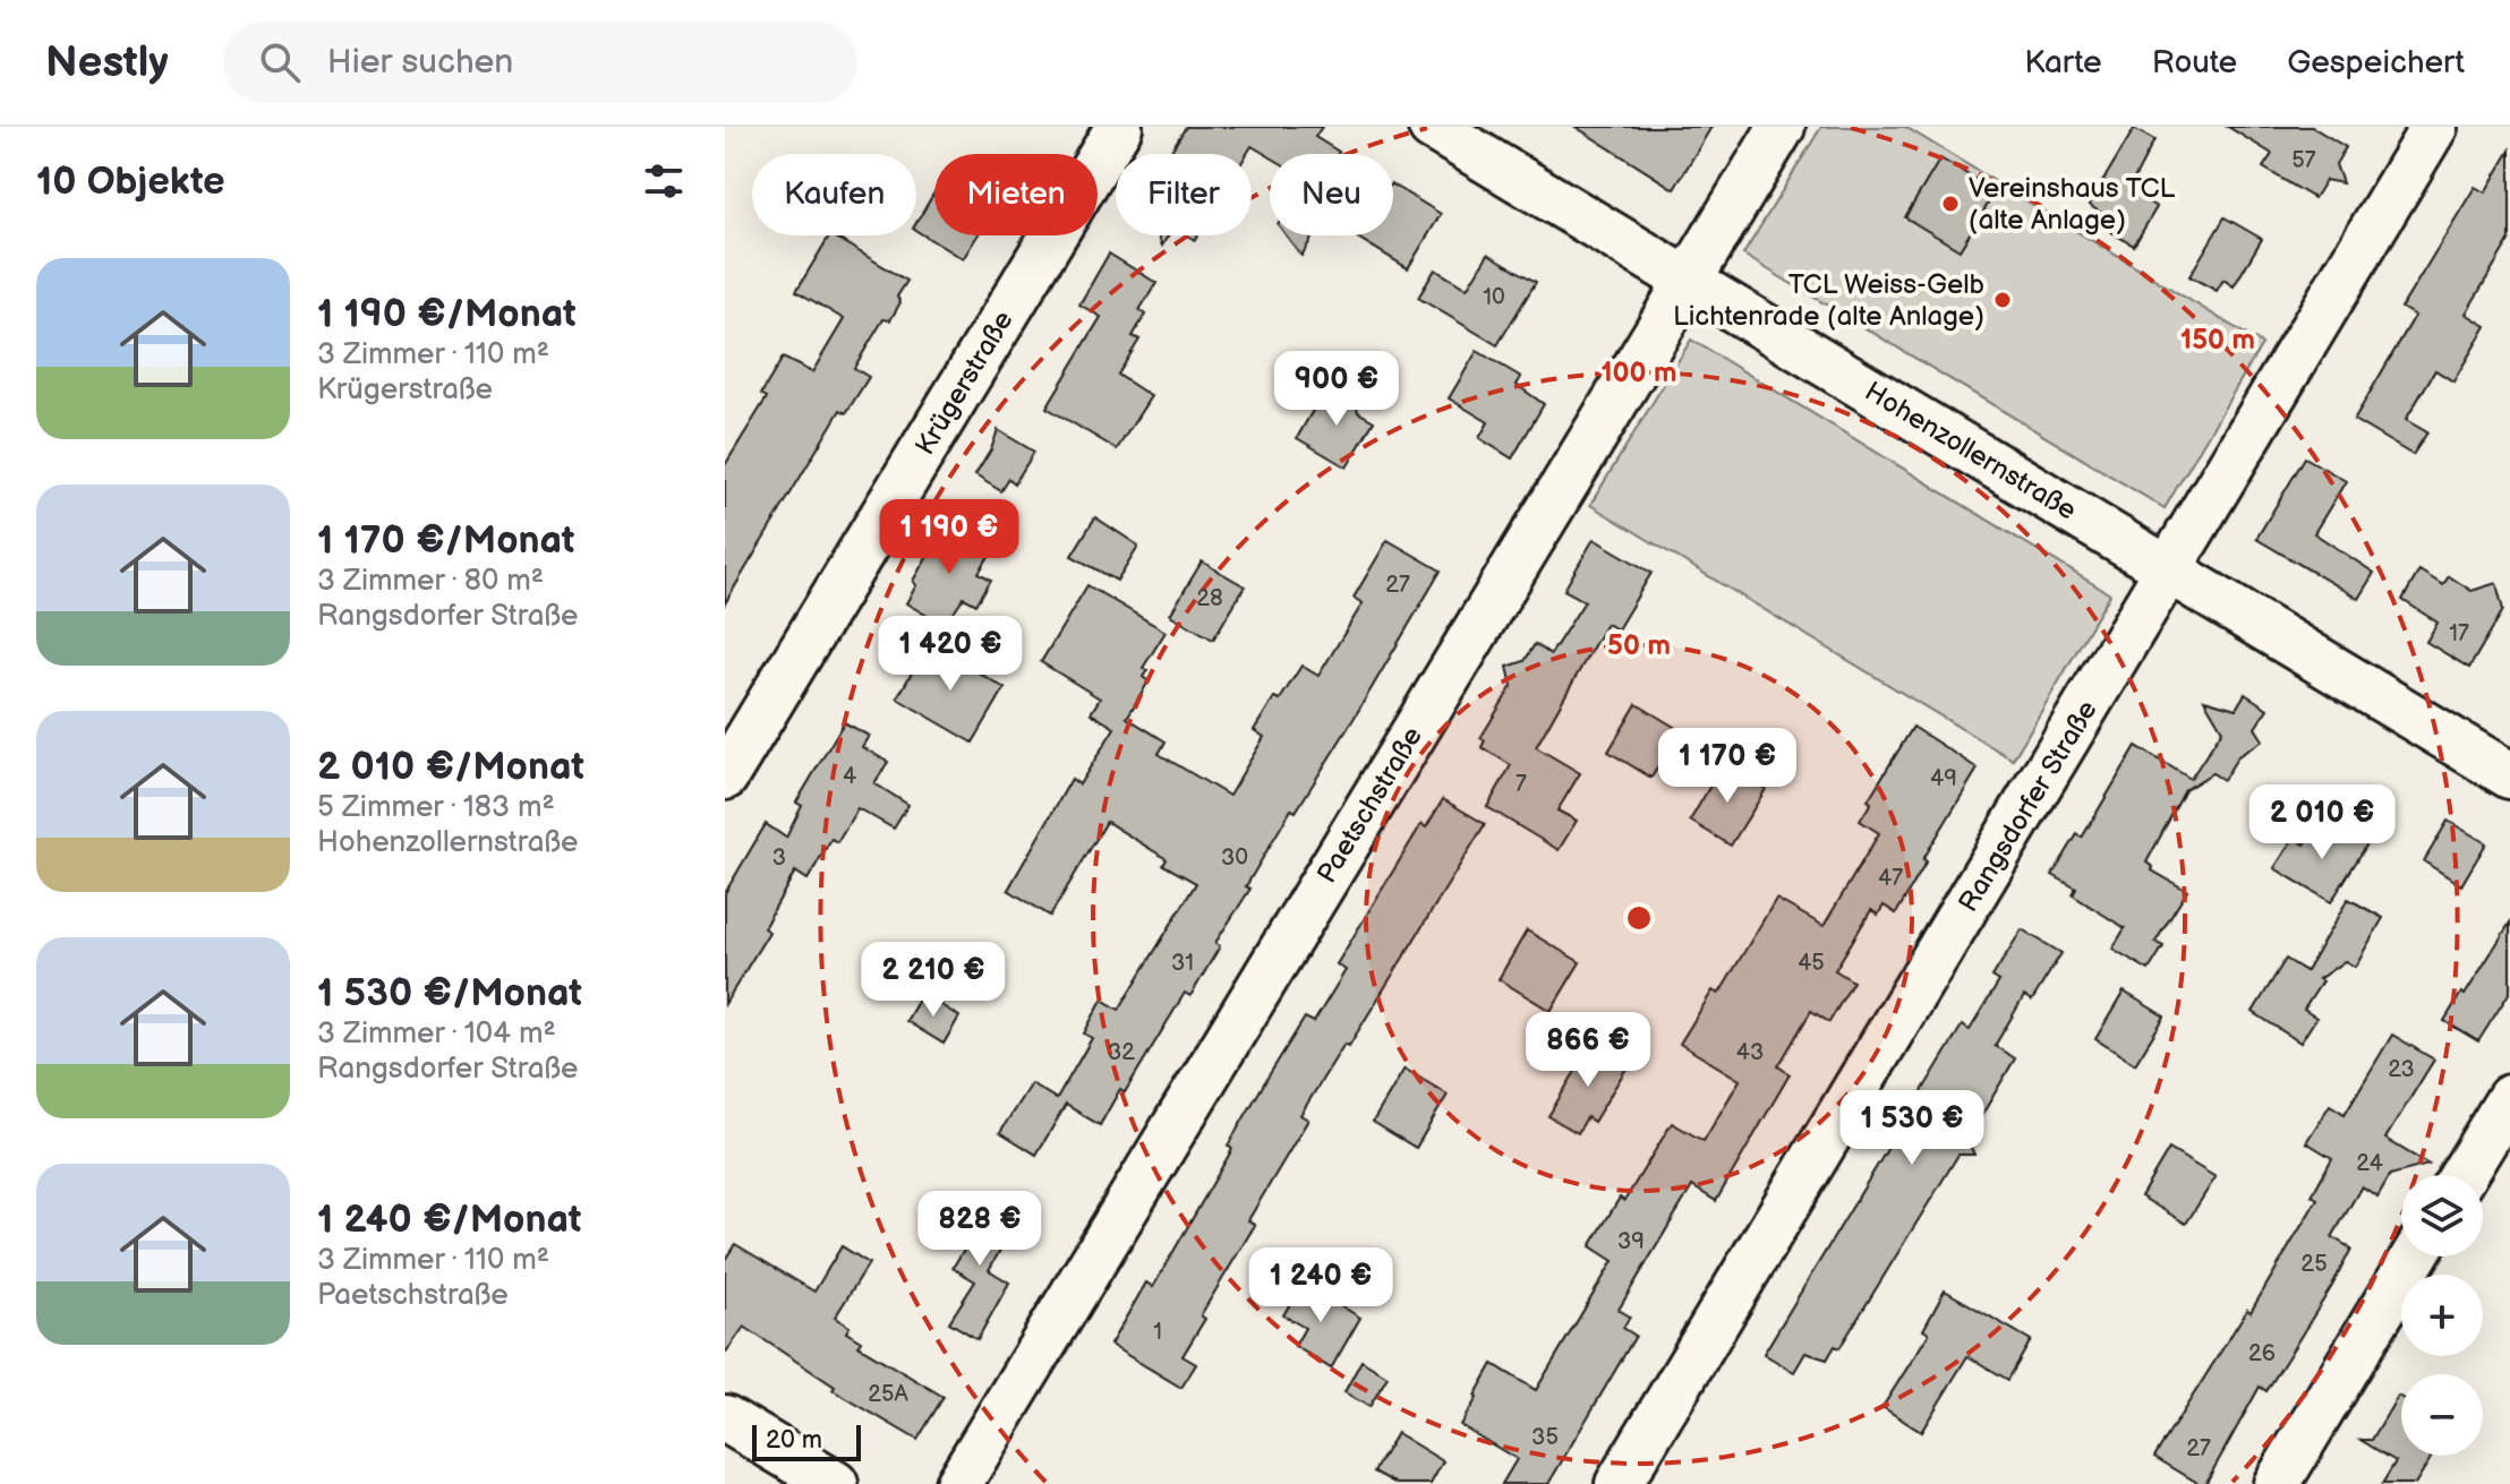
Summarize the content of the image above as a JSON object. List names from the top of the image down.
{
  "streets": {
    "street": [
      "Krügerstraße",
      "Hohenzollernstraße",
      "Paetschstraße",
      "Rangsdorfer Straße"
    ]
  },
  "crossings": [
    ["Hohenzollernstraße", "Paetschstraße"],
    ["Hohenzollernstraße", "Rangsdorfer Straße"]
  ],
  "places": ["Vereinshaus TCL (alte Anlage)", "TCL Weiss-Gelb Lichtenrade (alte Anlage)"],
  "house_numbers": [
    "57",
    "10",
    "27",
    "28",
    "17",
    "4",
    "49",
    "7",
    "3",
    "30",
    "47",
    "31",
    "45",
    "32",
    "43",
    "23",
    "24",
    "39",
    "25",
    "1",
    "26",
    "25A",
    "35",
    "27"
  ],
  "scale_bar": "20 m",
  "page": {
    "header": "Nestly",
    "search": "Hier suchen",
    "nav": ["Karte", "Route", "Gespeichert"],
    "heading": "10 Objekte",
    "chip": [
      "Kaufen",
      "Mieten",
      "Filter",
      "Neu"
    ],
    "list": [
      {
        "name": "1 190 €/Monat",
        "note": "3 Zimmer · 110 m² · Krügerstraße"
      },
      {
        "name": "1 170 €/Monat",
        "note": "3 Zimmer · 80 m² · Rangsdorfer Straße"
      },
      {
        "name": "2 010 €/Monat",
        "note": "5 Zimmer · 183 m² · Hohenzollernstraße"
      },
      {
        "name": "1 530 €/Monat",
        "note": "3 Zimmer · 104 m² · Rangsdorfer Straße"
      },
      {
        "name": "1 240 €/Monat",
        "note": "3 Zimmer · 110 m² · Paetschstraße"
      }
    ],
    "price": [
      "900 €",
      "1 190 €",
      "1 420 €",
      "1 170 €",
      "2 010 €",
      "2 210 €",
      "866 €",
      "1 530 €",
      "828 €",
      "1 240 €"
    ],
    "map_buttons": ["+", "−"],
    "scale": "20 m"
  },
  "rings": ["150 m", "100 m", "50 m"]
}
